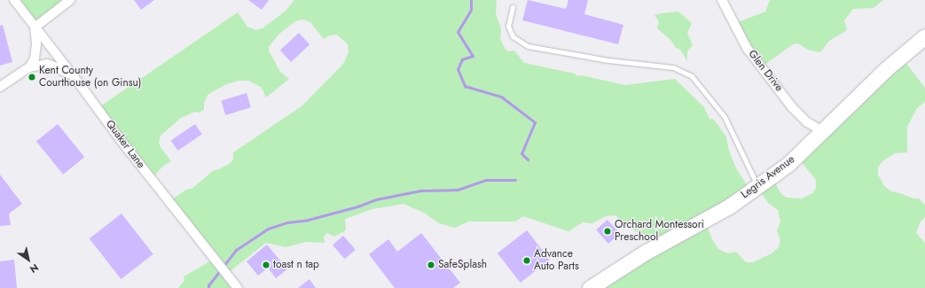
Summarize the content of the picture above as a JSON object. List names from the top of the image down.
{
  "streets": {
    "main road": ["Legris Avenue"],
    "street": ["Glen Drive", "Quaker Lane"]
  },
  "crossings": [
    ["Glen Drive", "Legris Avenue"]
  ],
  "places": [
    "Kent County Courthouse (on Ginsu)",
    "Orchard Montessori Preschool",
    "Advance Auto Parts",
    "toast n tap",
    "SafeSplash"
  ],
  "north": "bottom right"
}
